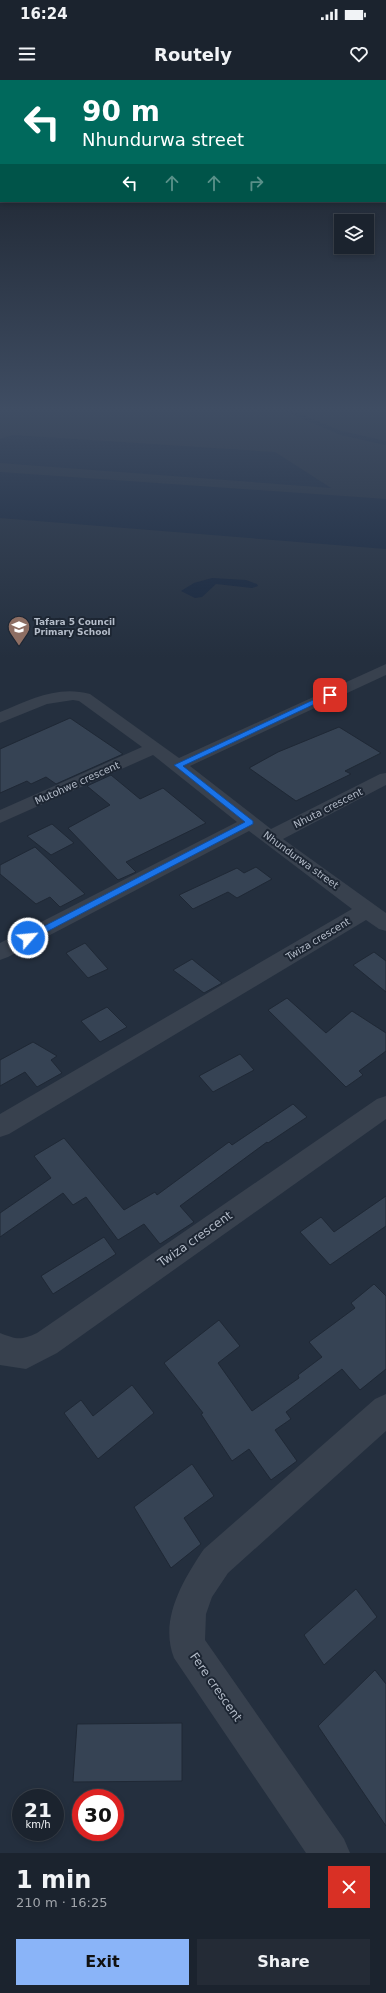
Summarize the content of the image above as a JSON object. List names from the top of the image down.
{
  "streets": {
    "street": [
      "Mutohwe crescent",
      "Nhuta crescent",
      "Nhundurwa street",
      "Twiza crescent",
      "Fere crescent"
    ]
  },
  "crossings": [
    ["Mutohwe crescent", "Nhundurwa street"],
    ["Nhuta crescent", "Nhundurwa street"],
    ["Nhundurwa street", "Twiza crescent"]
  ],
  "places": {
    "school or university": ["Tafara 5 Council Primary School"]
  },
  "page": {
    "status": "16:24",
    "header": "Routely",
    "turn": ["90 m", "Nhundurwa street"],
    "speed": "21 km/h",
    "limit": "30",
    "heading": ["1 min", "210 m · 16:25"],
    "buttons": ["Exit", "Share"]
  }
}
